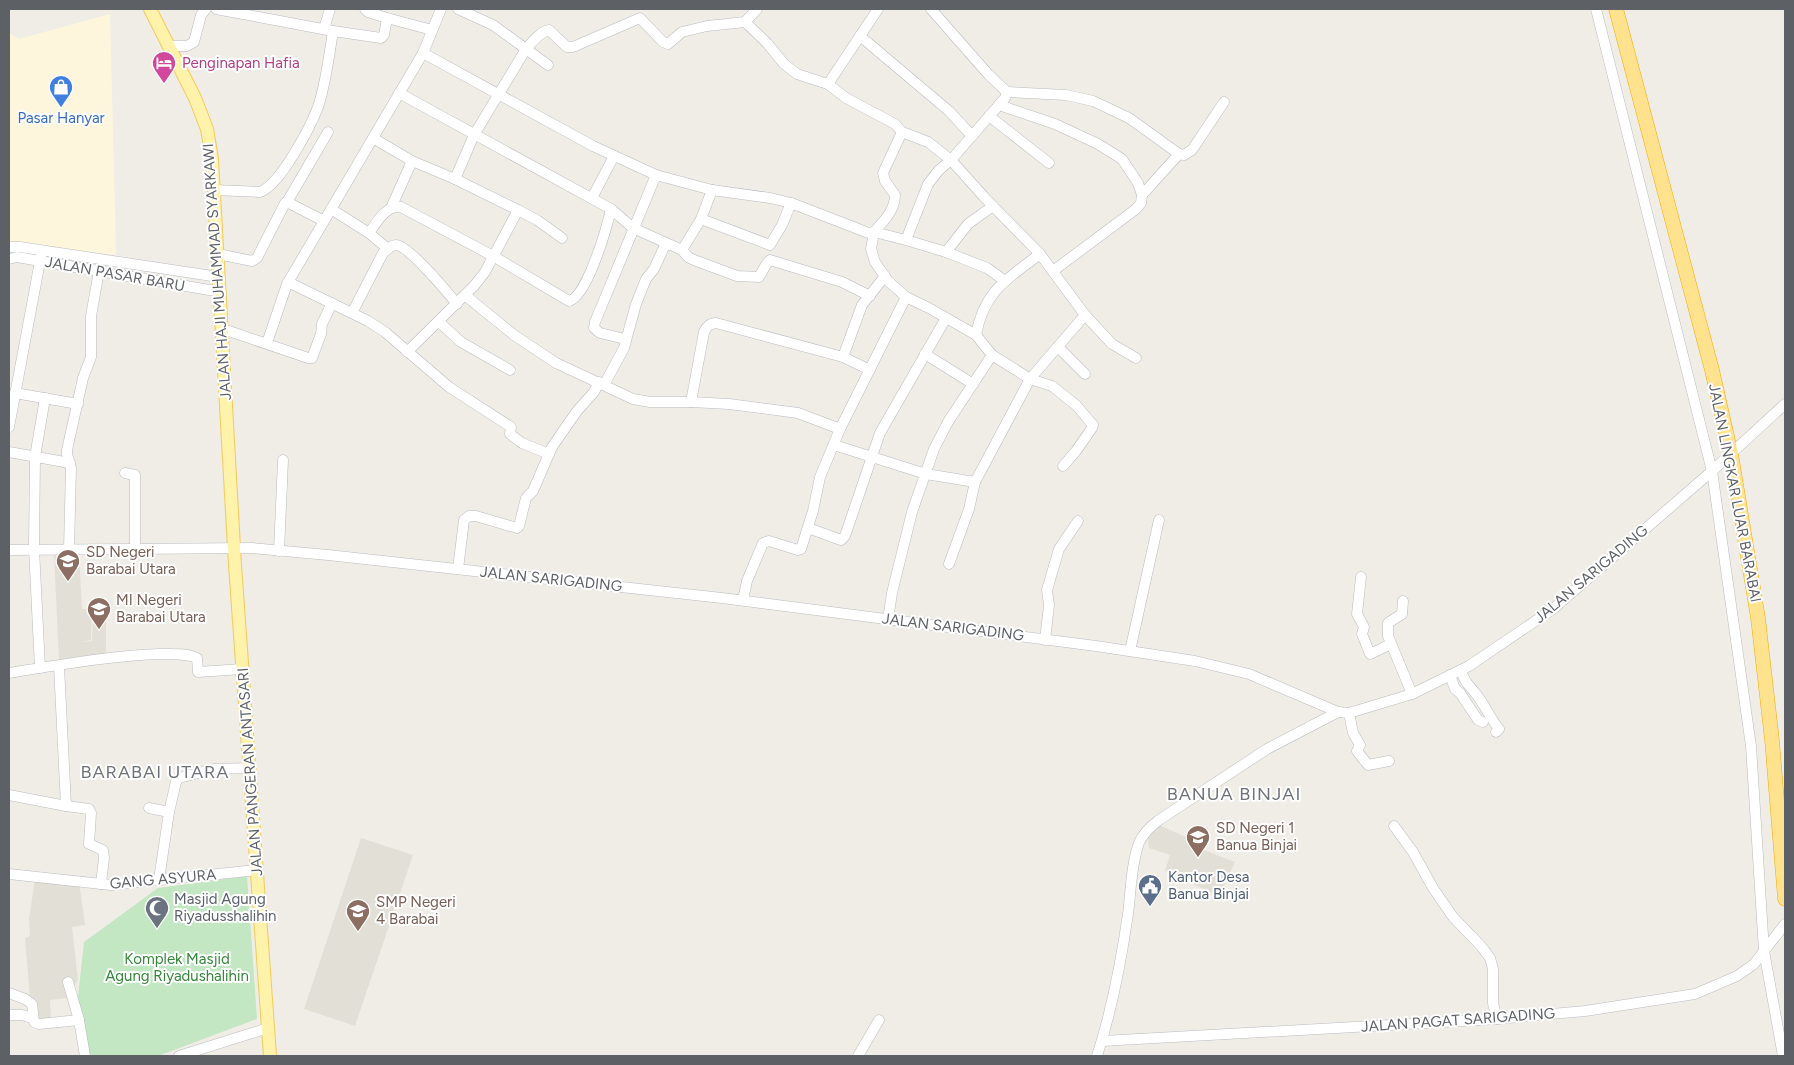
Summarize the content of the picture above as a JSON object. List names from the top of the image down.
{
  "streets": {
    "highway": ["JALAN LINGKAR LUAR BARABAI"],
    "main road": ["JALAN HAJI MUHAMMAD SYARKAWI", "JALAN PANGERAN ANTASARI"],
    "street": [
      "JALAN PASAR BARU",
      "JALAN SARIGADING",
      "GANG ASYURA",
      "JALAN PAGAT SARIGADING"
    ]
  },
  "crossings": [
    ["JALAN HAJI MUHAMMAD SYARKAWI", "JALAN PASAR BARU"],
    ["JALAN HAJI MUHAMMAD SYARKAWI", "JALAN SARIGADING"],
    ["JALAN HAJI MUHAMMAD SYARKAWI", "JALAN PANGERAN ANTASARI"],
    ["JALAN LINGKAR LUAR BARABAI", "JALAN SARIGADING"],
    ["JALAN SARIGADING", "JALAN PANGERAN ANTASARI"],
    ["JALAN PANGERAN ANTASARI", "GANG ASYURA"]
  ],
  "districts": ["BARABAI UTARA", "BANUA BINJAI"],
  "parks": ["Komplek Masjid Agung Riyadushalihin"],
  "places": {
    "hotel": ["Penginapan Hafia"],
    "shop": ["Pasar Hanyar"],
    "school or university": [
      "SD Negeri Barabai Utara",
      "MI Negeri Barabai Utara",
      "SD Negeri 1 Banua Binjai",
      "SMP Negeri 4 Barabai"
    ],
    "public building": ["Kantor Desa Banua Binjai"],
    "mosque": ["Masjid Agung Riyadusshalihin"]
  }
}
